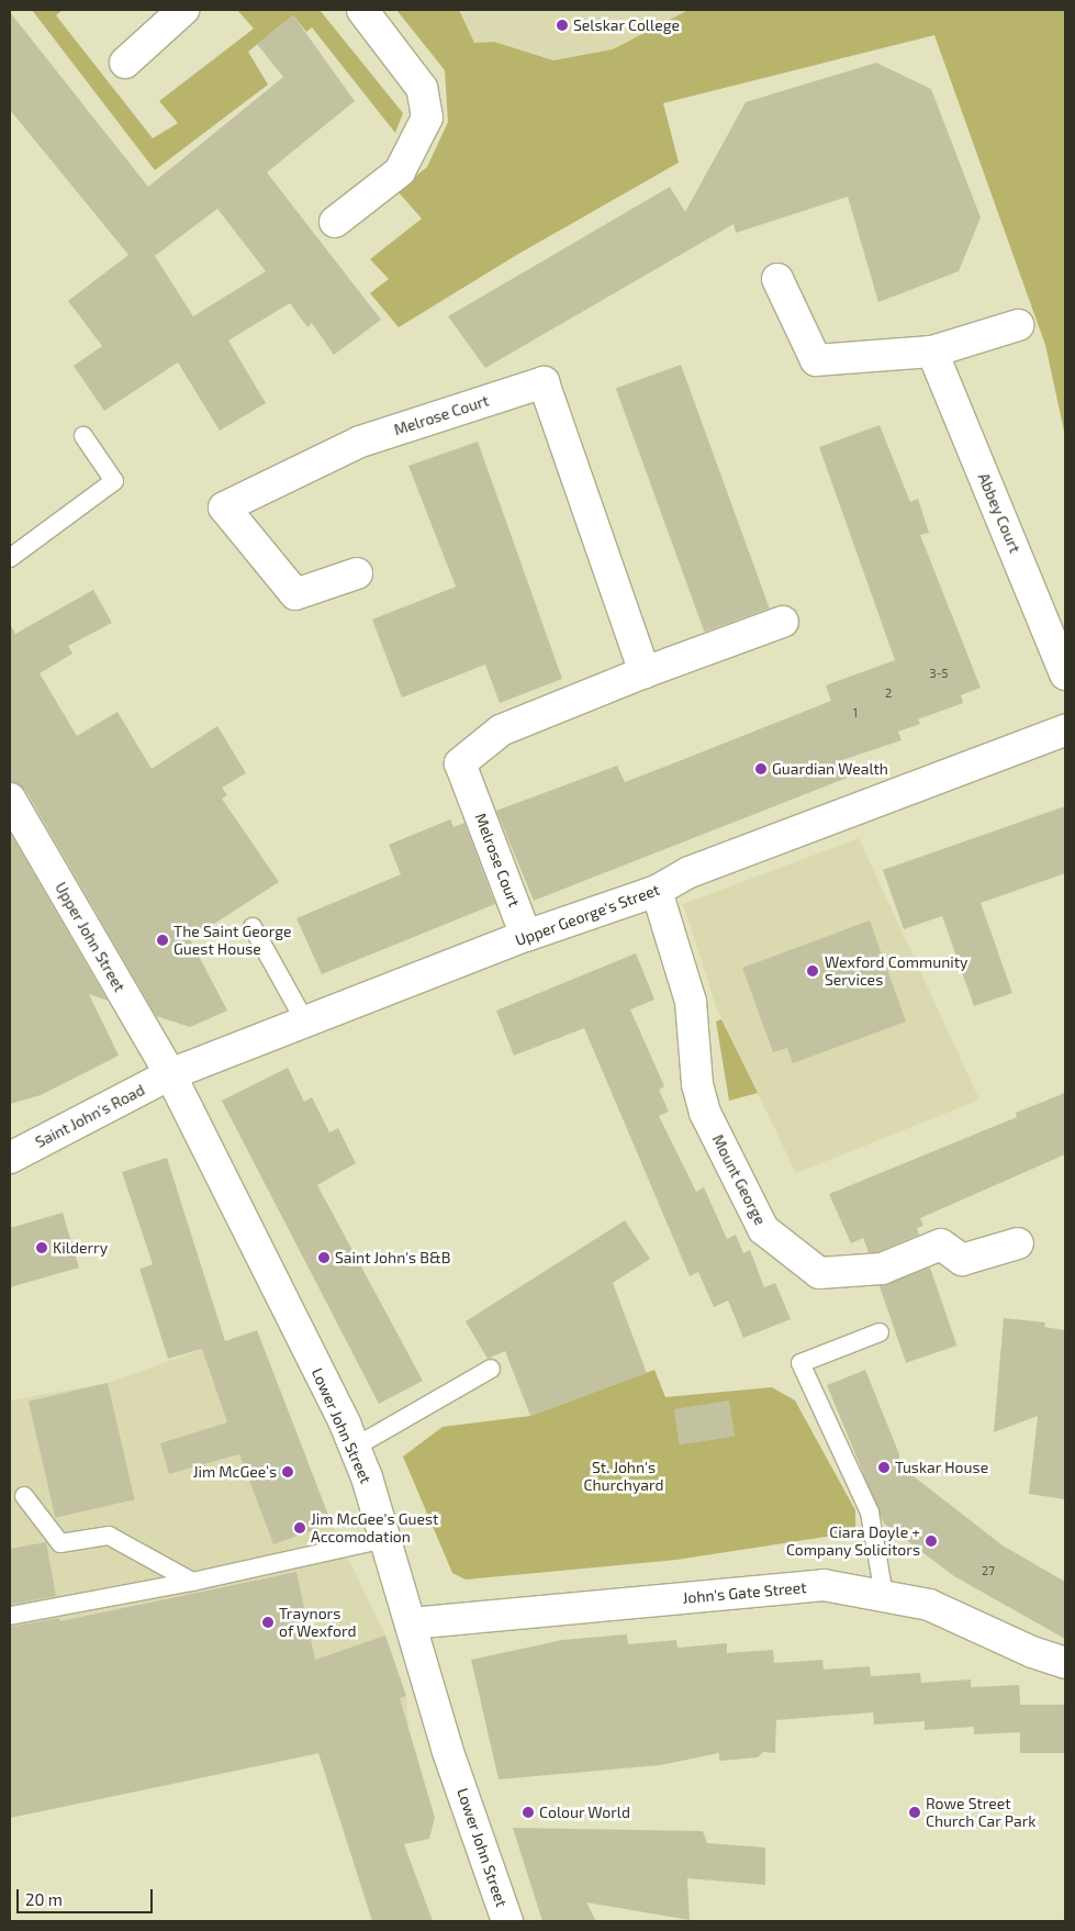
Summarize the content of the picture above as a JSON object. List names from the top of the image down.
{
  "streets": {
    "street": [
      "Melrose Court",
      "Abbey Court",
      "Upper George's Street",
      "Upper John Street",
      "Saint John's Road",
      "Mount George",
      "Lower John Street",
      "John's Gate Street"
    ]
  },
  "crossings": [
    ["Melrose Court", "Upper George's Street"],
    ["Upper George's Street", "Upper John Street"],
    ["Upper George's Street", "Saint John's Road"],
    ["Upper George's Street", "Mount George"],
    ["Upper George's Street", "Lower John Street"],
    ["Upper John Street", "Saint John's Road"],
    ["Upper John Street", "Lower John Street"],
    ["Saint John's Road", "Lower John Street"],
    ["Lower John Street", "John's Gate Street"]
  ],
  "parks": ["St. John's Churchyard"],
  "places": [
    "Selskar College",
    "Guardian Wealth",
    "The Saint George Guest House",
    "Wexford Community Services",
    "Kilderry",
    "Saint John's B&B",
    "Tuskar House",
    "Jim McGee’s",
    "Jim McGee's Guest Accomodation",
    "Ciara Doyle + Company Solicitors",
    "Traynors of Wexford",
    "Colour World",
    "Rowe Street Church Car Park"
  ],
  "house_numbers": [
    "3-5",
    "2",
    "1",
    "27"
  ],
  "scale_bar": "20 m"
}
